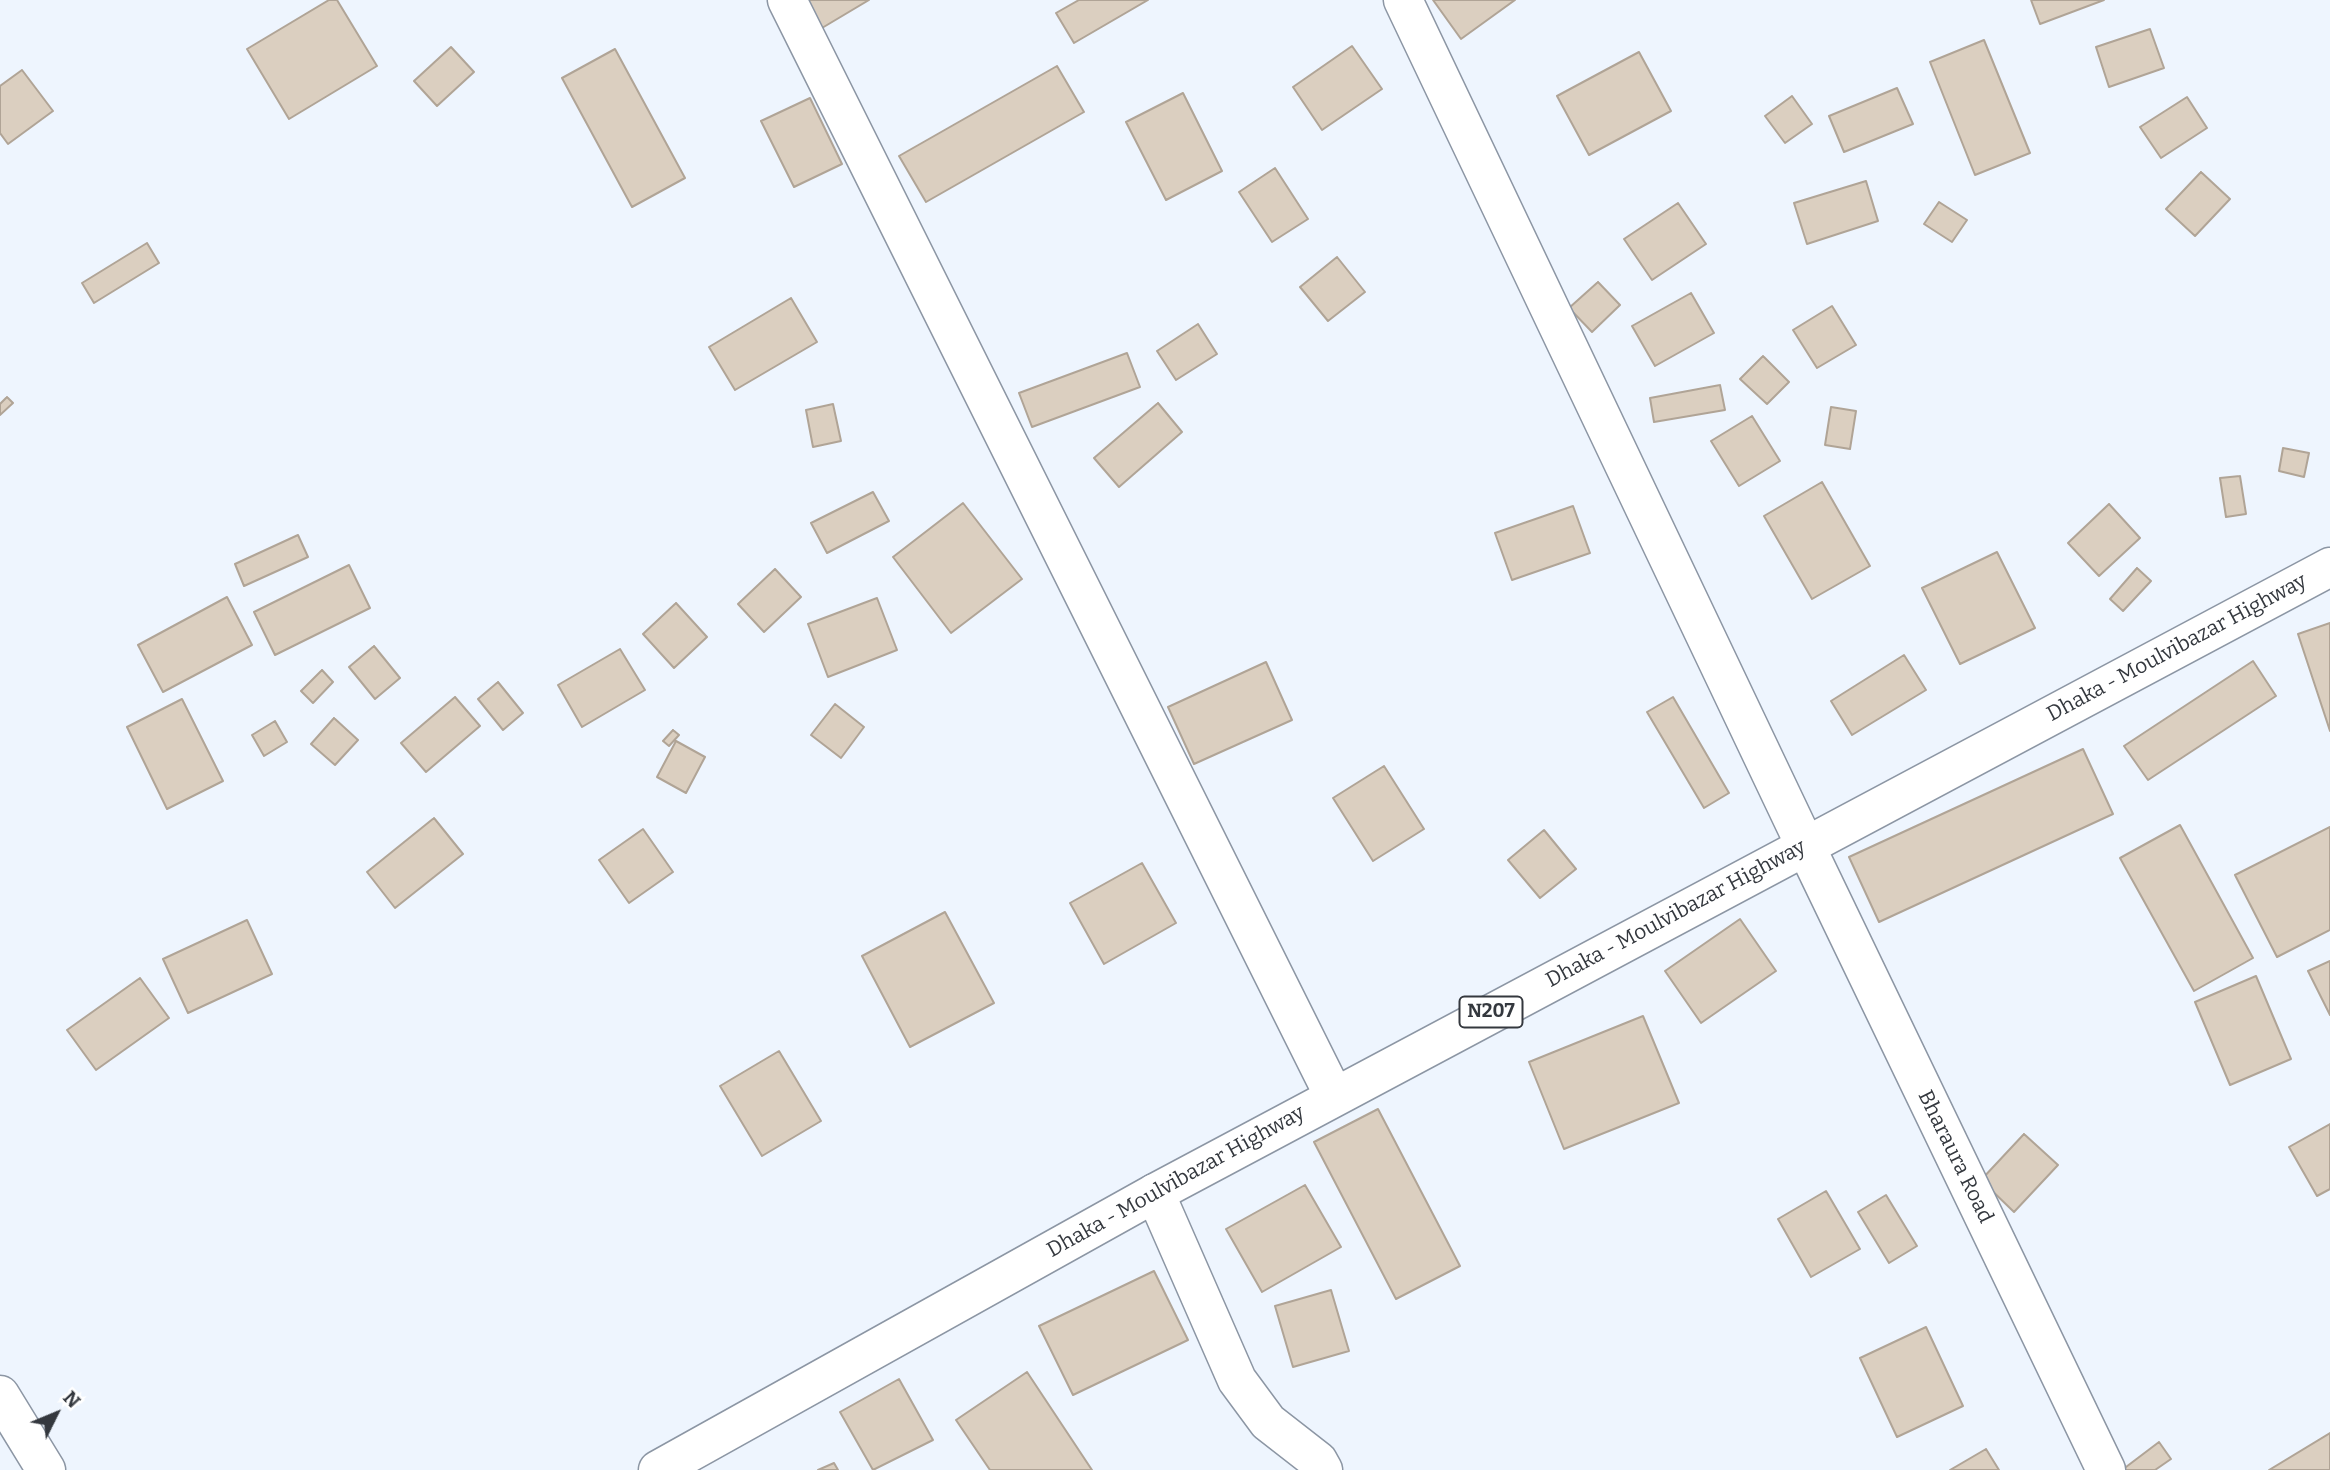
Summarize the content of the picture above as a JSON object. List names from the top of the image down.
{
  "streets": {
    "main road": ["Dhaka - Moulvibazar Highway", "N207", "Bharaura Road"]
  },
  "crossings": [
    ["Dhaka - Moulvibazar Highway", "Bharaura Road"]
  ],
  "north": "top right"
}
